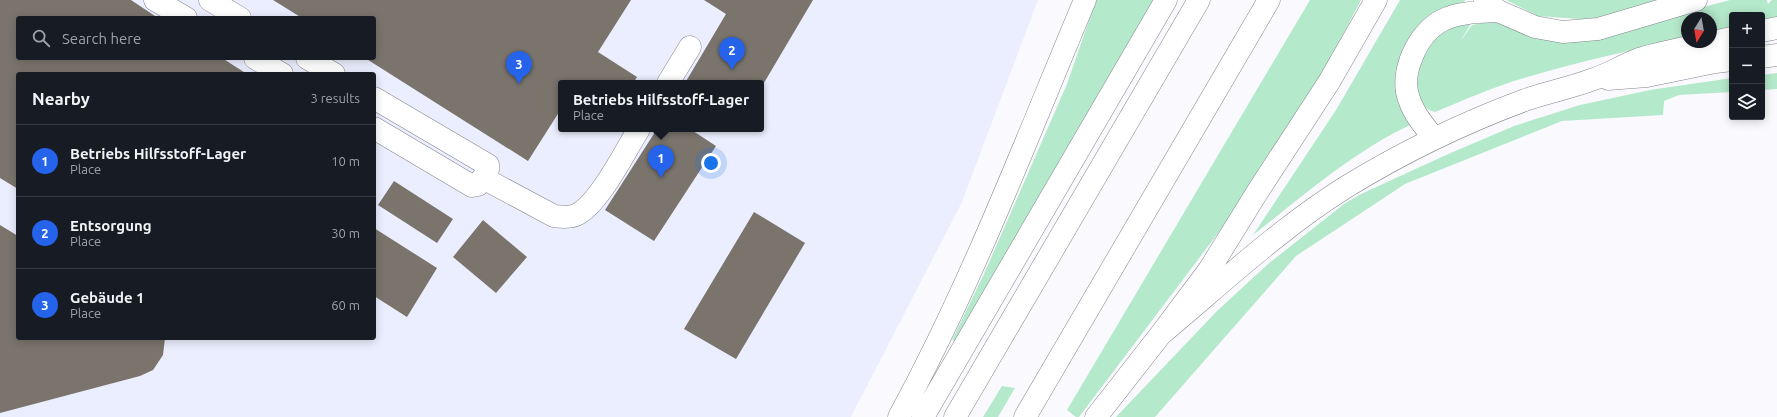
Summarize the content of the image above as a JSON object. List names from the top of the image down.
{
  "north": "bottom",
  "page": {
    "map_buttons": ["+", "−"],
    "search": "Search here",
    "pins": ["2", "3", "1"],
    "heading": ["Nearby", "3 results"],
    "popup": ["Betriebs Hilfsstoff-Lager", "Place"],
    "list": [
      {
        "mark": "1",
        "name": "Betriebs Hilfsstoff-Lager",
        "note": "Place",
        "value": "10 m"
      },
      {
        "mark": "2",
        "name": "Entsorgung",
        "note": "Place",
        "value": "30 m"
      },
      {
        "mark": "3",
        "name": "Gebäude 1",
        "note": "Place",
        "value": "60 m"
      }
    ]
  }
}
